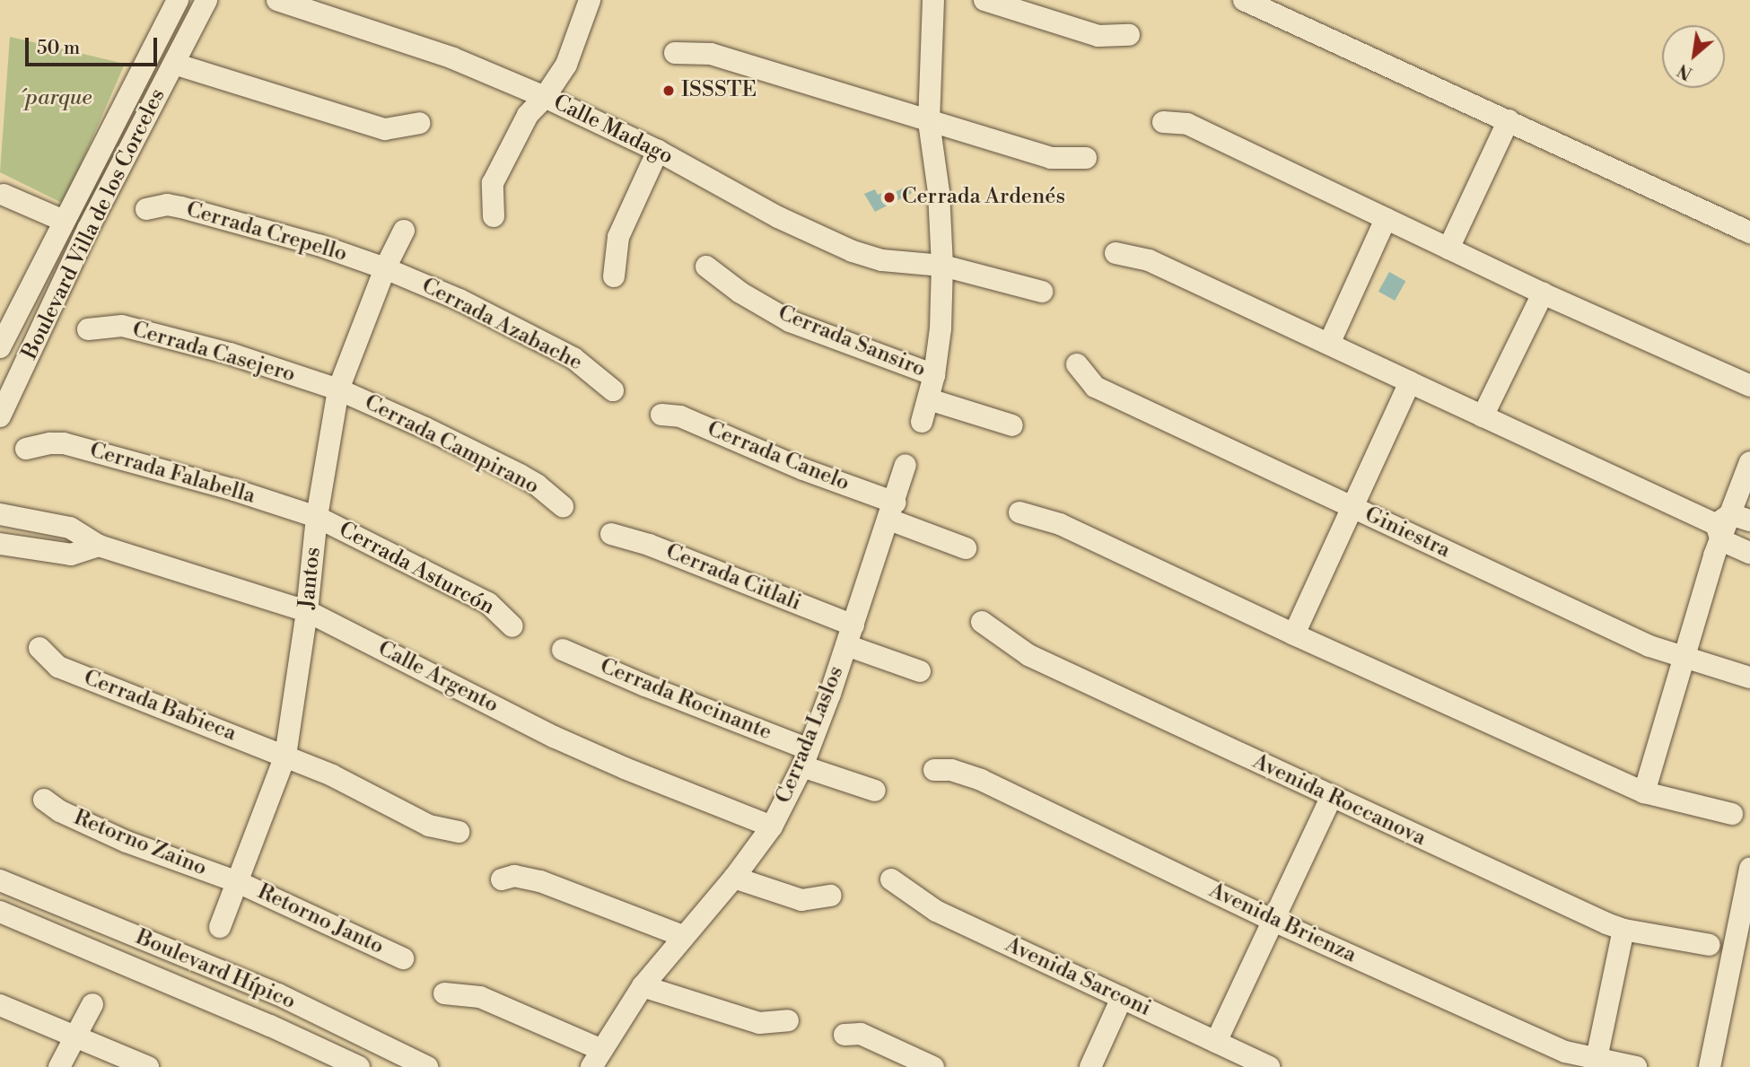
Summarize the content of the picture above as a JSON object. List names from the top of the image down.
{
  "streets": {
    "street": [
      "Calle Madago",
      "Boulevard Villa de los Corceles",
      "Cerrada Crepello",
      "Cerrada Azabache",
      "Cerrada Sansiro",
      "Cerrada Casejero",
      "Cerrada Campirano",
      "Cerrada Canelo",
      "Cerrada Falabella",
      "Giniestra",
      "Cerrada Asturcón",
      "Jantos",
      "Cerrada Citlali",
      "Calle Argento",
      "Cerrada Rocinante",
      "Cerrada Babieca",
      "Cerrada Laslos",
      "Avenida Roccanova",
      "Retorno Zaino",
      "Retorno Janto",
      "Avenida Brienza",
      "Boulevard Hípico",
      "Avenida Sarconi"
    ]
  },
  "crossings": [
    ["Cerrada Crepello", "Cerrada Azabache"],
    ["Cerrada Crepello", "Jantos"],
    ["Cerrada Azabache", "Jantos"],
    ["Cerrada Casejero", "Cerrada Campirano"],
    ["Cerrada Casejero", "Jantos"],
    ["Cerrada Campirano", "Jantos"],
    ["Cerrada Canelo", "Cerrada Laslos"],
    ["Cerrada Falabella", "Cerrada Asturcón"],
    ["Cerrada Falabella", "Jantos"],
    ["Cerrada Asturcón", "Jantos"],
    ["Jantos", "Calle Argento"],
    ["Jantos", "Cerrada Babieca"],
    ["Jantos", "Retorno Zaino"],
    ["Jantos", "Retorno Janto"],
    ["Cerrada Citlali", "Cerrada Laslos"],
    ["Calle Argento", "Cerrada Laslos"],
    ["Cerrada Rocinante", "Cerrada Laslos"],
    ["Retorno Zaino", "Retorno Janto"]
  ],
  "parks": ["´parque"],
  "places": ["ISSSTE", "Cerrada Ardenés"],
  "scale_bar": "50 m",
  "north": "bottom left"
}
